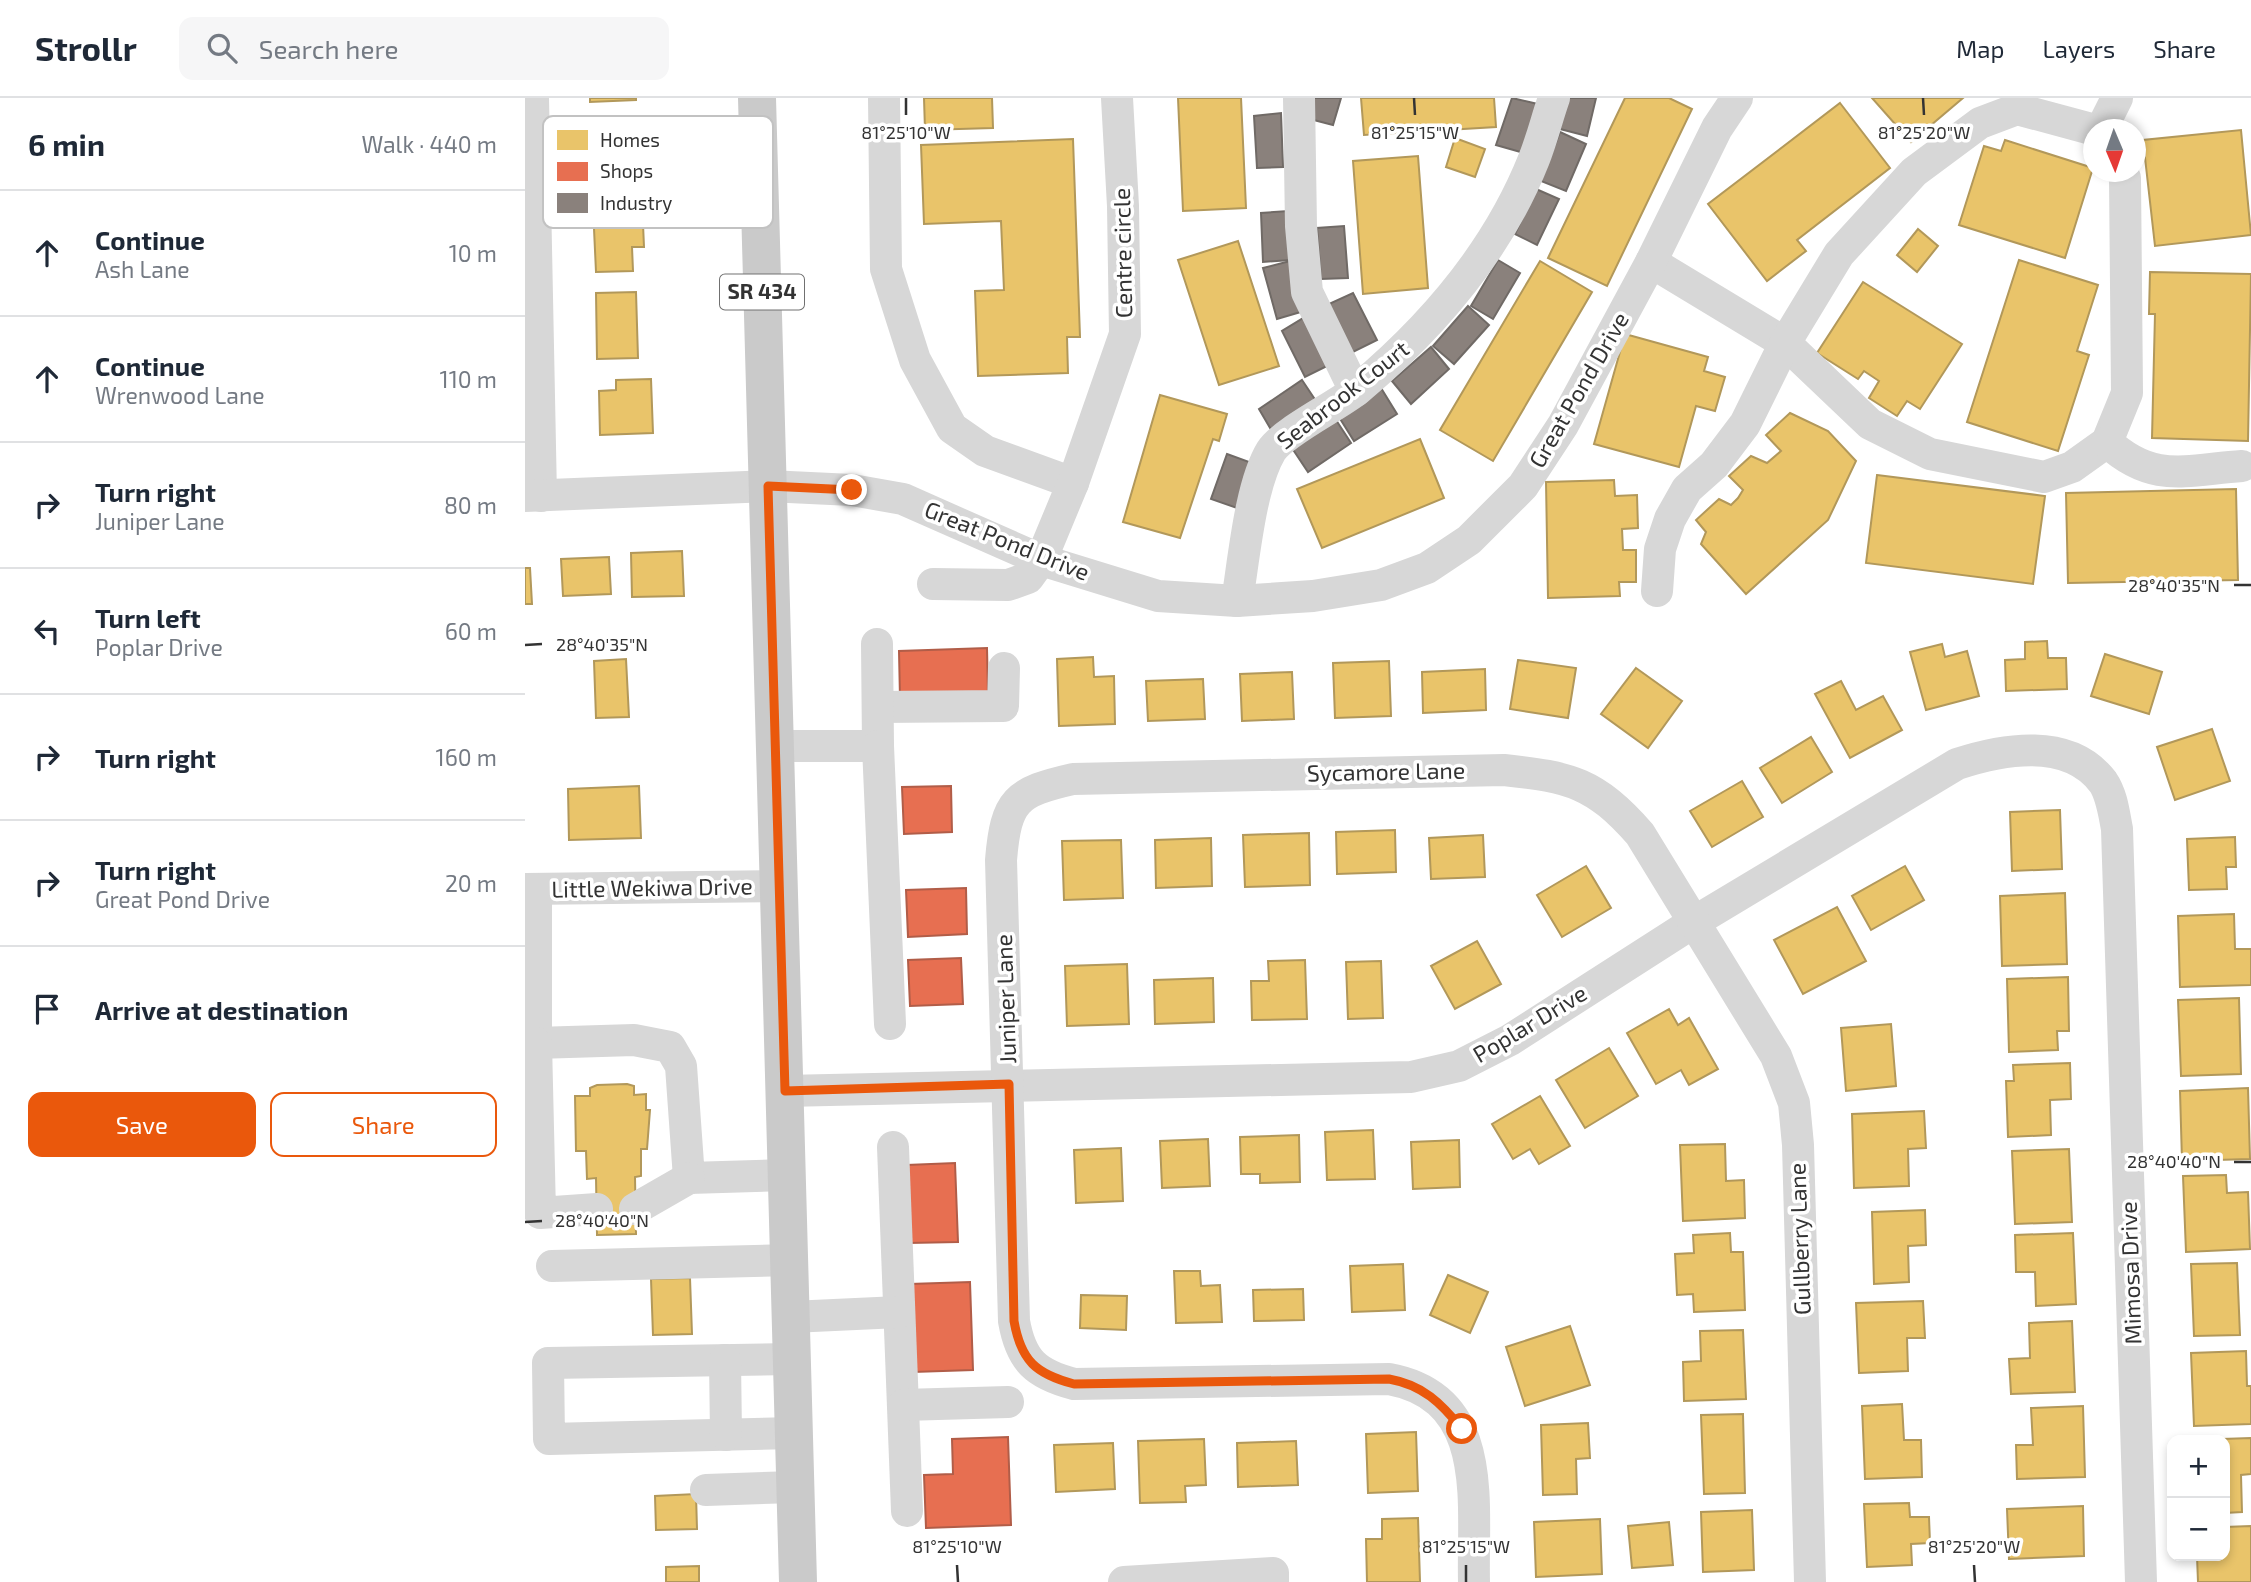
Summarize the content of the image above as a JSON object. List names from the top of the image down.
{
  "streets": {
    "main road": ["SR 434"],
    "street": [
      "Centre circle",
      "Great Pond Drive",
      "Seabrook Court",
      "Sycamore Lane",
      "Little Wekiwa Drive",
      "Juniper Lane",
      "Poplar Drive",
      "Gullberry Lane",
      "Mimosa Drive"
    ]
  },
  "crossings": [
    ["Centre circle", "Great Pond Drive"],
    ["SR 434", "Great Pond Drive"],
    ["SR 434", "Little Wekiwa Drive"],
    ["SR 434", "Poplar Drive"],
    ["Great Pond Drive", "Seabrook Court"],
    ["Sycamore Lane", "Juniper Lane"],
    ["Sycamore Lane", "Poplar Drive"],
    ["Sycamore Lane", "Gullberry Lane"],
    ["Juniper Lane", "Poplar Drive"],
    ["Poplar Drive", "Gullberry Lane"],
    ["Poplar Drive", "Mimosa Drive"]
  ],
  "legend": ["Homes", "Shops", "Industry"],
  "north": "bottom",
  "page": {
    "header": "Strollr",
    "search": "Search here",
    "nav": ["Map", "Layers", "Share"],
    "heading": ["6 min", "Walk · 440 m"],
    "list": [
      ["Continue", "Ash Lane", "10 m"],
      ["Continue", "Wrenwood Lane", "110 m"],
      ["Turn right", "Juniper Lane", "80 m"],
      ["Turn left", "Poplar Drive", "60 m"],
      ["Turn right", "160 m"],
      ["Turn right", "Great Pond Drive", "20 m"],
      "Arrive at destination"
    ],
    "buttons": ["Save", "Share"],
    "map_buttons": ["+", "−"]
  },
  "coordinates": [
    "81°25'10\"W",
    "81°25'15\"W",
    "81°25'20\"W",
    "28°40'35\"N",
    "28°40'40\"N"
  ]
}
